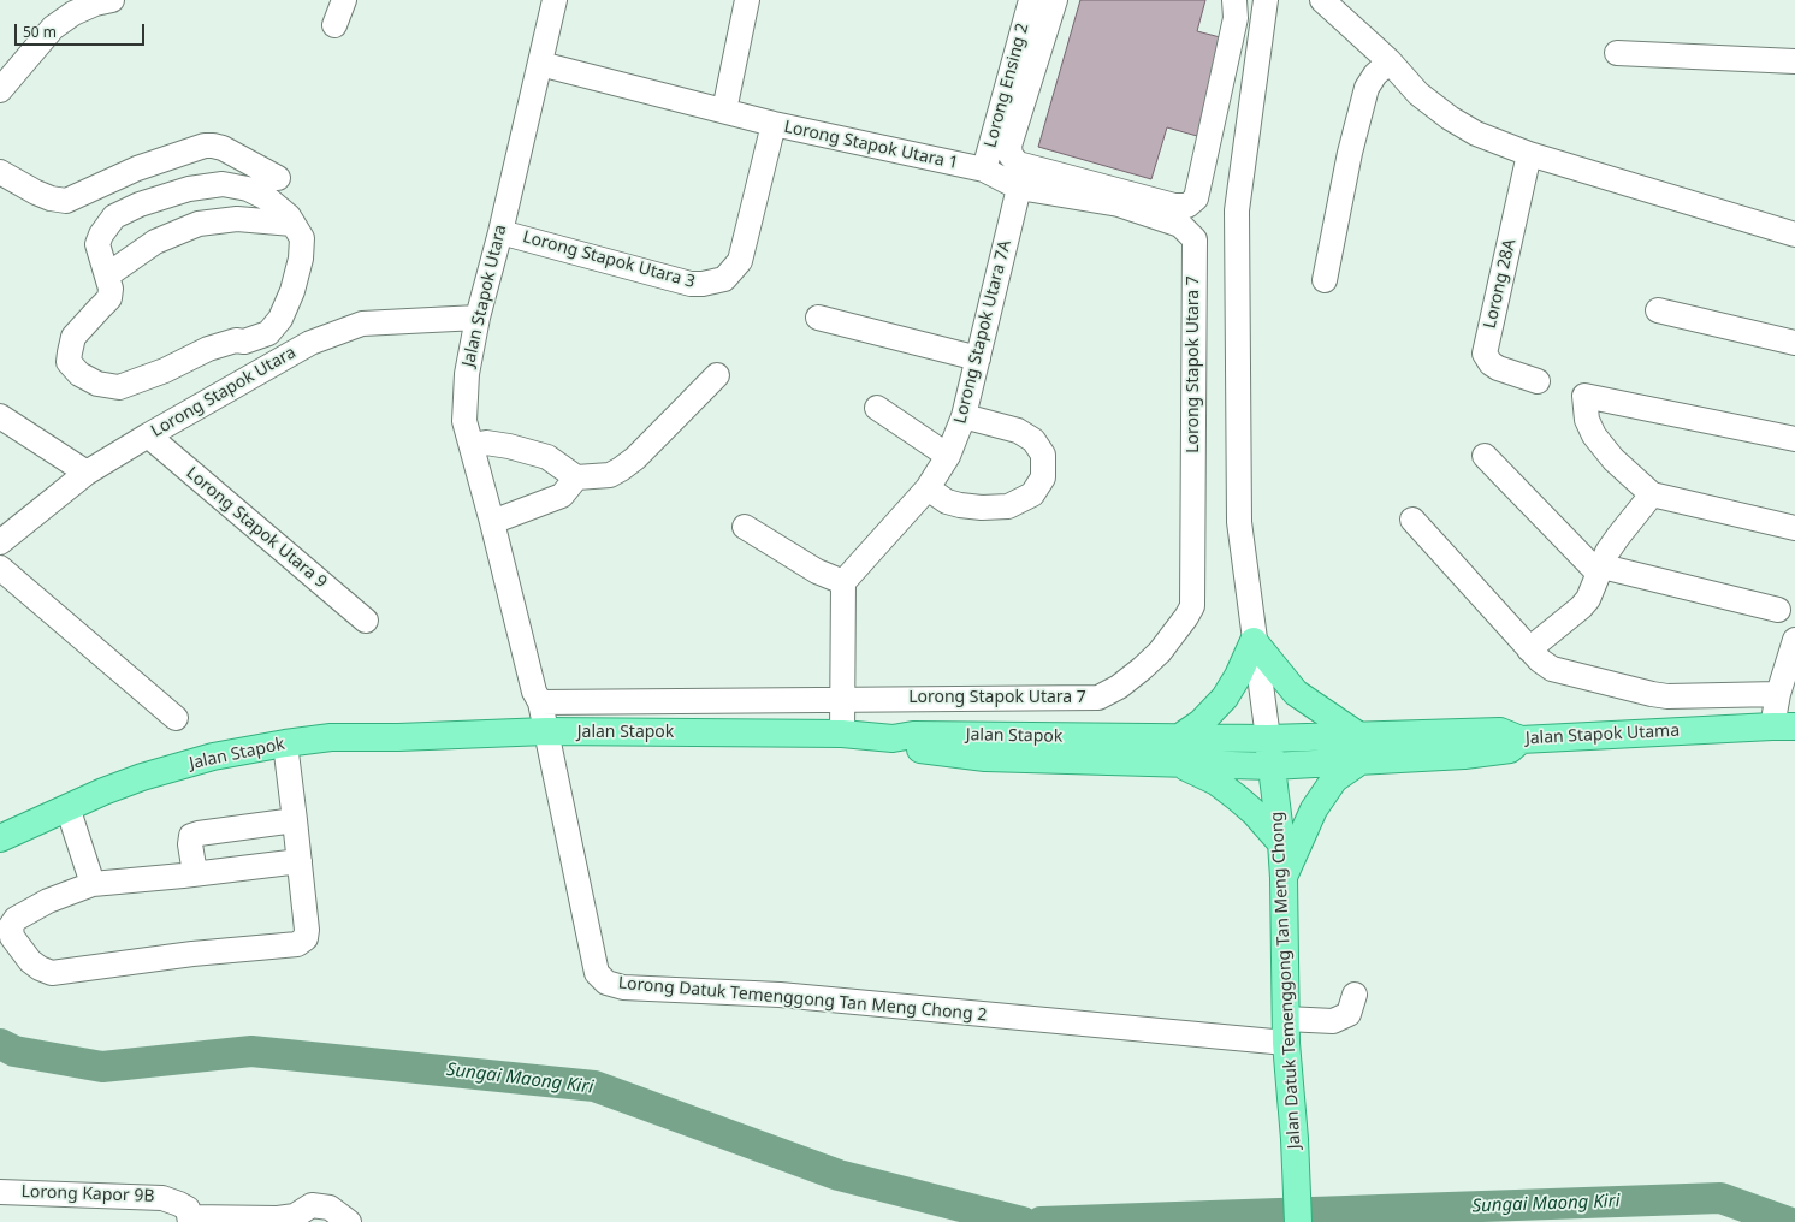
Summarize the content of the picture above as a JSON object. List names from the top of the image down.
{
  "streets": {
    "main road": ["Jalan Stapok", "Jalan Stapok Utama", "Jalan Datuk Temenggong Tan Meng Chong"],
    "street": [
      "Lorong Ensing 2",
      "Lorong Stapok Utara 1",
      "Lorong Stapok Utara 3",
      "Lorong 28A",
      "Jalan Stapok Utara",
      "Lorong Stapok Utara 7A",
      "Lorong Stapok Utara 7",
      "Lorong Stapok Utara",
      "Lorong Stapok Utara 9",
      "Lorong Datuk Temenggong Tan Meng Chong 2",
      "Lorong Kapor 9B"
    ]
  },
  "crossings": [
    ["Lorong Ensing 2", "Lorong Stapok Utara 1"],
    ["Lorong Stapok Utara 1", "Lorong Stapok Utara 3"],
    ["Lorong Stapok Utara 1", "Jalan Stapok Utara"],
    ["Lorong Stapok Utara 1", "Lorong Stapok Utara 7A"],
    ["Lorong Stapok Utara 1", "Lorong Stapok Utara 7"],
    ["Lorong Stapok Utara 3", "Jalan Stapok Utara"],
    ["Jalan Stapok Utara", "Lorong Stapok Utara 7"],
    ["Jalan Stapok Utara", "Lorong Stapok Utara"],
    ["Jalan Stapok Utara", "Lorong Datuk Temenggong Tan Meng Chong 2"],
    ["Lorong Stapok Utara 7", "Lorong Datuk Temenggong Tan Meng Chong 2"],
    ["Lorong Stapok Utara", "Lorong Stapok Utara 9"],
    ["Jalan Stapok", "Jalan Stapok Utama"],
    ["Jalan Stapok", "Jalan Datuk Temenggong Tan Meng Chong"],
    ["Jalan Stapok", "Lorong Datuk Temenggong Tan Meng Chong 2"],
    ["Jalan Stapok Utama", "Jalan Datuk Temenggong Tan Meng Chong"],
    ["Jalan Datuk Temenggong Tan Meng Chong", "Lorong Datuk Temenggong Tan Meng Chong 2"]
  ],
  "water": ["Sungai Maong Kiri"],
  "scale_bar": "50 m"
}
